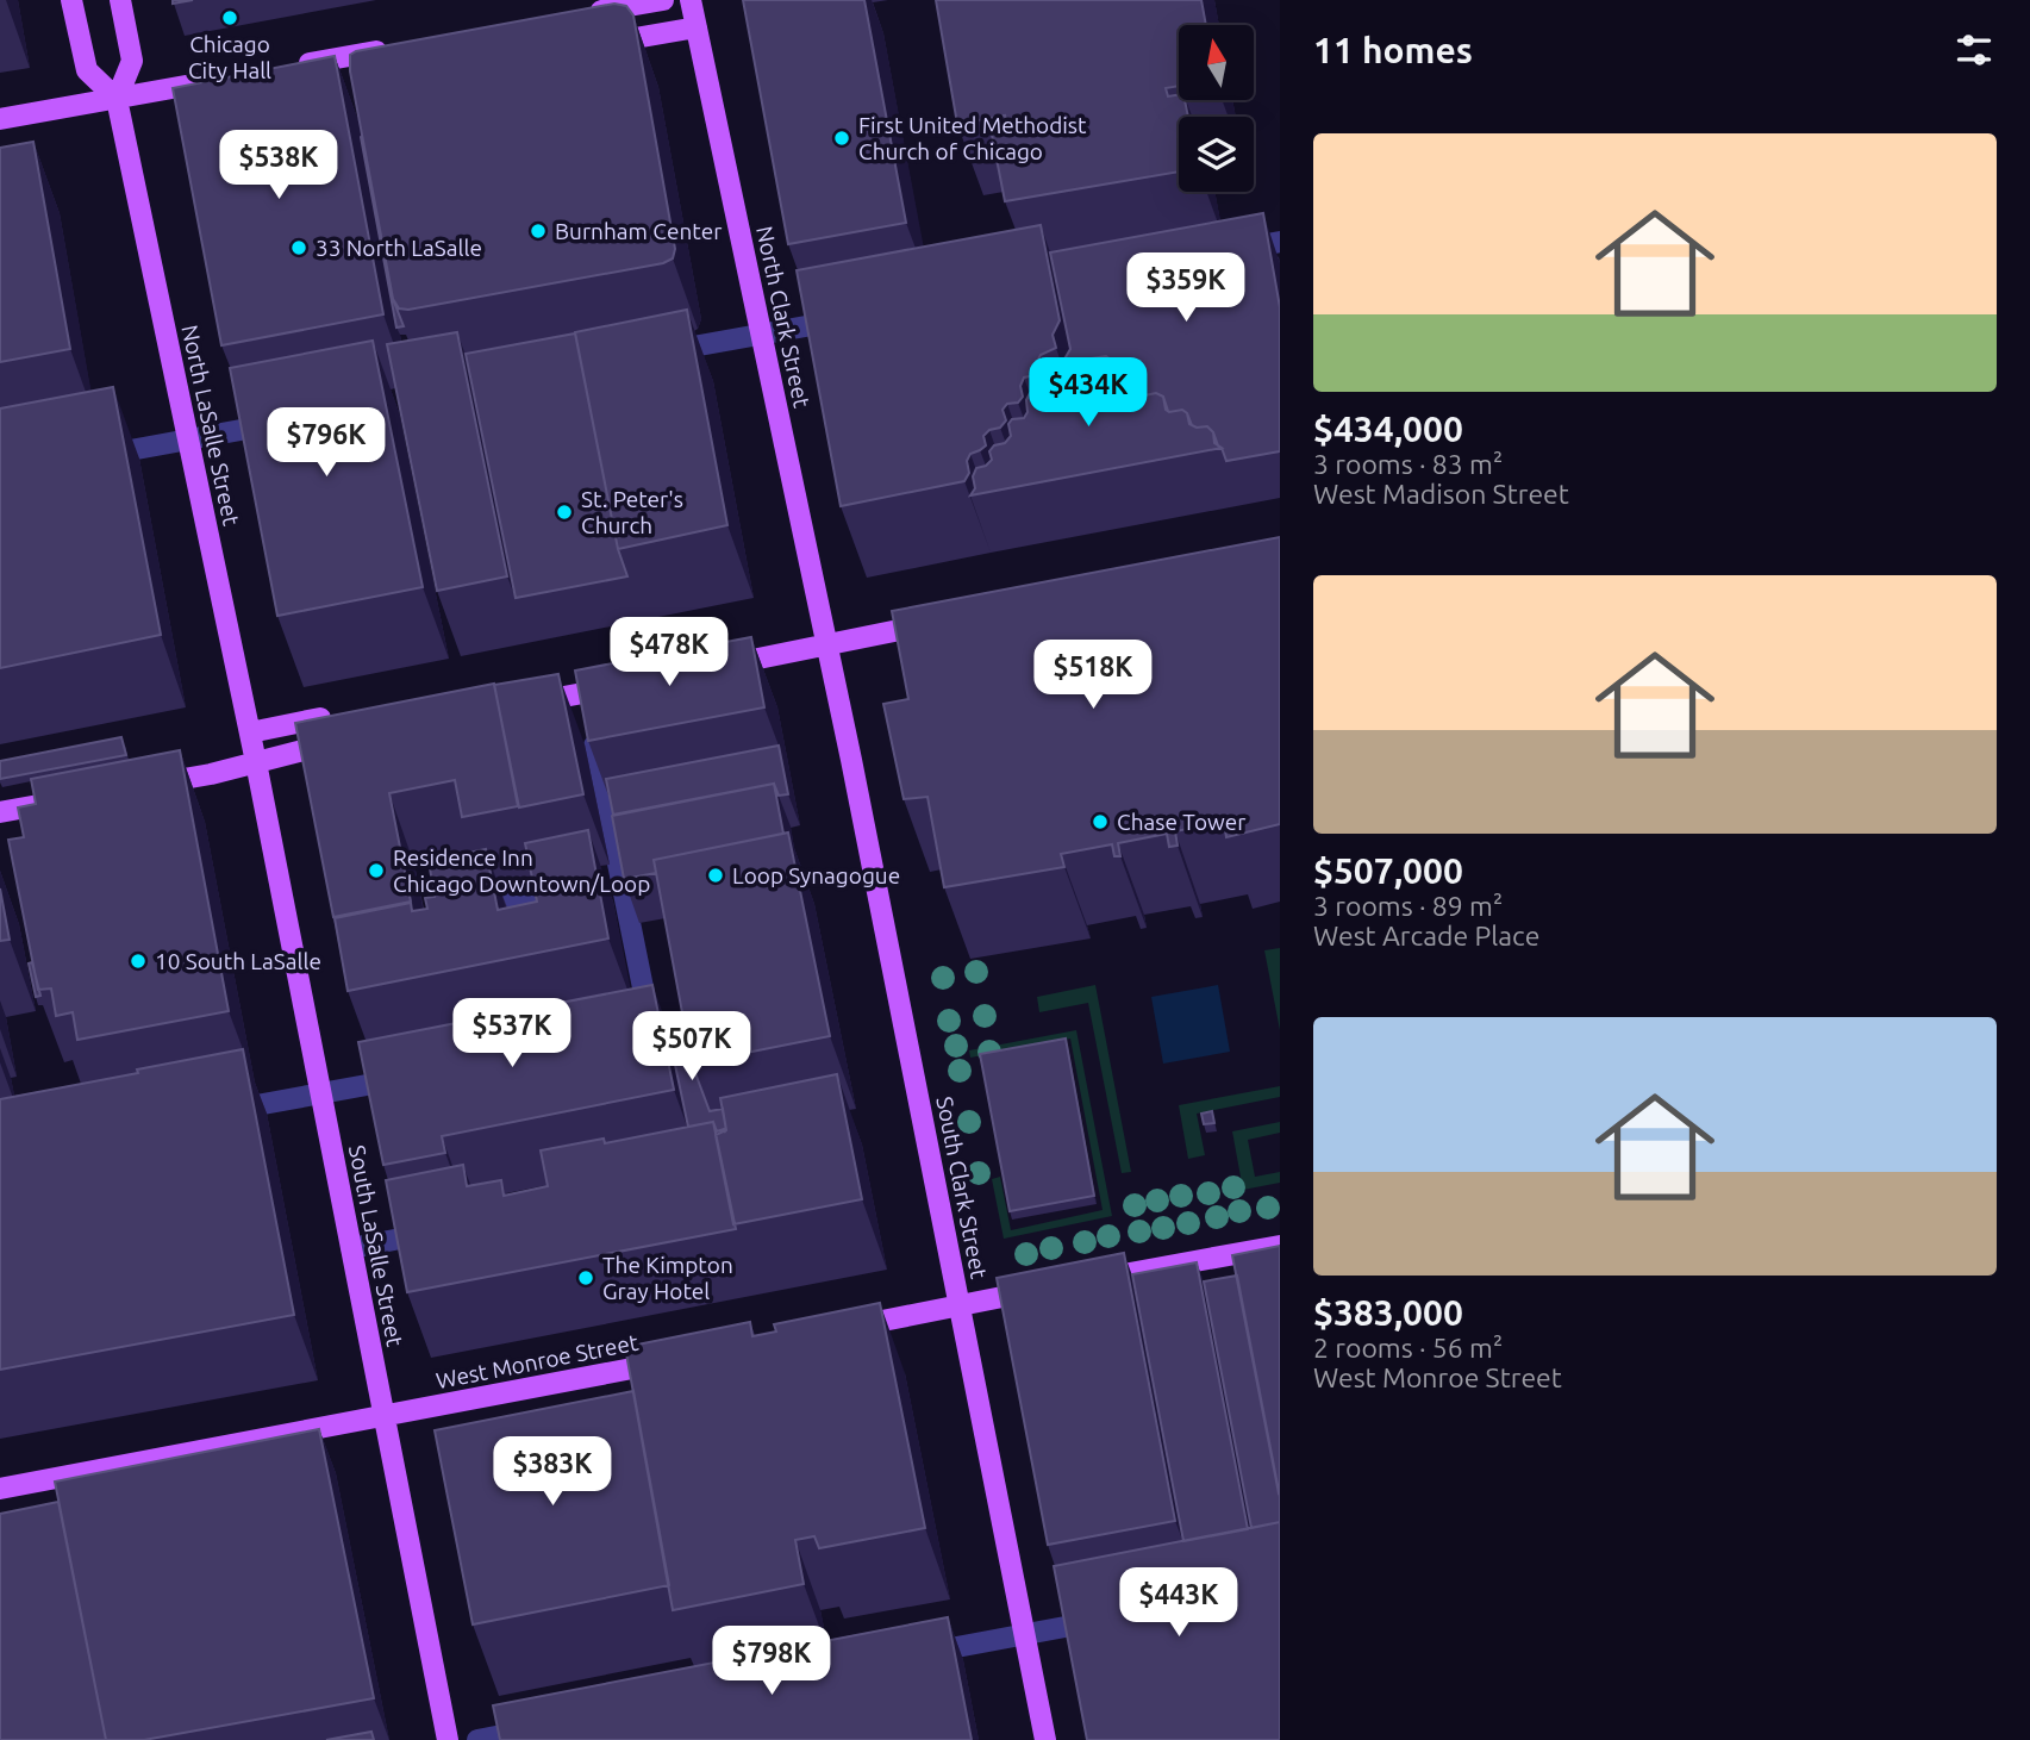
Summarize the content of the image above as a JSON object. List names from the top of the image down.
{
  "streets": {
    "main road": [
      "North Clark Street",
      "North LaSalle Street",
      "South Clark Street",
      "South LaSalle Street",
      "West Monroe Street"
    ]
  },
  "crossings": [
    ["North Clark Street", "South Clark Street"],
    ["North LaSalle Street", "South LaSalle Street"],
    ["South LaSalle Street", "West Monroe Street"]
  ],
  "places": [
    "Chicago City Hall",
    "First United Methodist Church of Chicago",
    "Burnham Center",
    "33 North LaSalle",
    "St. Peter's Church",
    "Chase Tower",
    "Residence Inn Chicago Downtown/Loop",
    "Loop Synagogue",
    "10 South LaSalle",
    "The Kimpton Gray Hotel"
  ],
  "north": "top",
  "page": {
    "heading": "11 homes",
    "list": [
      {
        "name": "$434,000",
        "note": "3 rooms · 83 m² · West Madison Street"
      },
      {
        "name": "$507,000",
        "note": "3 rooms · 89 m² · West Arcade Place"
      },
      {
        "name": "$383,000",
        "note": "2 rooms · 56 m² · West Monroe Street"
      }
    ],
    "price": [
      "$538K",
      "$359K",
      "$434K",
      "$796K",
      "$478K",
      "$518K",
      "$537K",
      "$507K",
      "$383K",
      "$443K",
      "$798K"
    ]
  }
}
